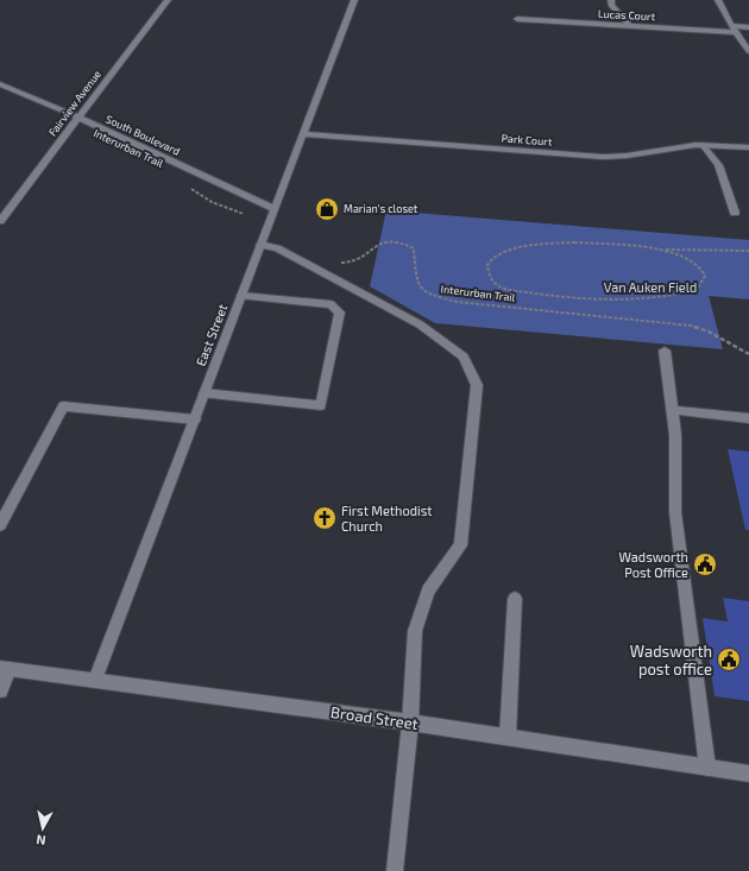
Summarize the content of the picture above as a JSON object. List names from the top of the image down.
{
  "streets": {
    "street": [
      "Lucas Court",
      "Fairview Avenue",
      "South Boulevard",
      "Park Court",
      "East Street",
      "Broad Street"
    ],
    "path": ["Interurban Trail"]
  },
  "crossings": [
    ["Fairview Avenue", "South Boulevard"],
    ["South Boulevard", "East Street"],
    ["Park Court", "East Street"],
    ["East Street", "Broad Street"]
  ],
  "parks": ["Van Auken Field"],
  "places": {
    "shop": ["Marian's closet"],
    "church": ["First Methodist Church"],
    "public building": ["Wadsworth Post Office", "Wadsworth post office"]
  },
  "north": "bottom"
}
